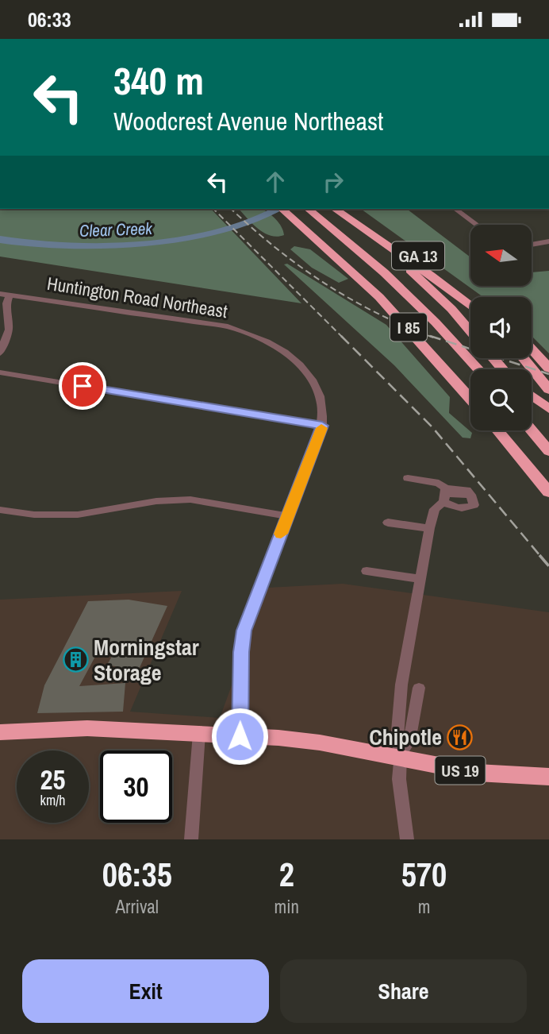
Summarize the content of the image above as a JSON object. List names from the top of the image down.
{
  "streets": {
    "highway": ["GA 13", "I 85", "US 19"],
    "street": ["Huntington Road Northeast"]
  },
  "crossings": [
    ["Huntington Road Northeast", "US 19"]
  ],
  "water": ["Clear Creek"],
  "places": {
    "building": ["Morningstar Storage"],
    "restaurant": ["Chipotle"]
  },
  "north": "left",
  "page": {
    "status": "06:33",
    "turn": ["340 m", "Woodcrest Avenue Northeast"],
    "speed": "25 km/h",
    "limit": "30",
    "eta": [
      "06:35",
      "Arrival",
      "2",
      "min",
      "570",
      "m"
    ],
    "buttons": ["Exit", "Share"]
  }
}
